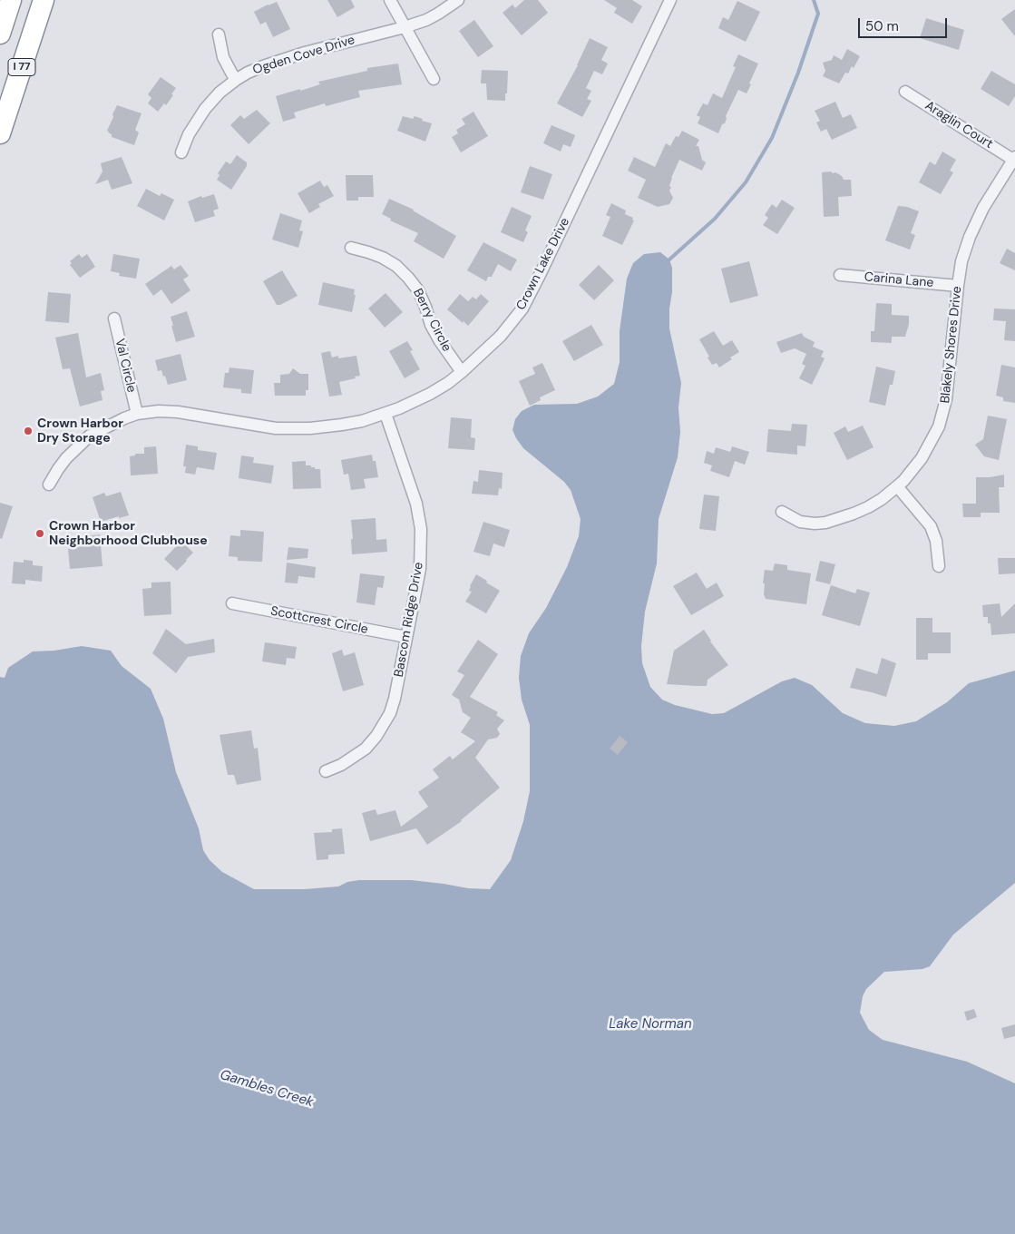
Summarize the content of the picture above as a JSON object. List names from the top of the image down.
{
  "streets": {
    "highway": ["I 77"],
    "street": [
      "Ogden Cove Drive",
      "Araglin Court",
      "Crown Lake Drive",
      "Carina Lane",
      "Berry Circle",
      "Blakely Shores Drive",
      "Val Circle",
      "Bascom Ridge Drive",
      "Scottcrest Circle"
    ]
  },
  "crossings": [
    ["Araglin Court", "Blakely Shores Drive"],
    ["Crown Lake Drive", "Berry Circle"],
    ["Crown Lake Drive", "Val Circle"],
    ["Crown Lake Drive", "Bascom Ridge Drive"],
    ["Carina Lane", "Blakely Shores Drive"],
    ["Bascom Ridge Drive", "Scottcrest Circle"]
  ],
  "water": ["Lake Norman", "Gambles Creek"],
  "places": ["Crown Harbor Dry Storage", "Crown Harbor Neighborhood Clubhouse"],
  "scale_bar": "50 m"
}
